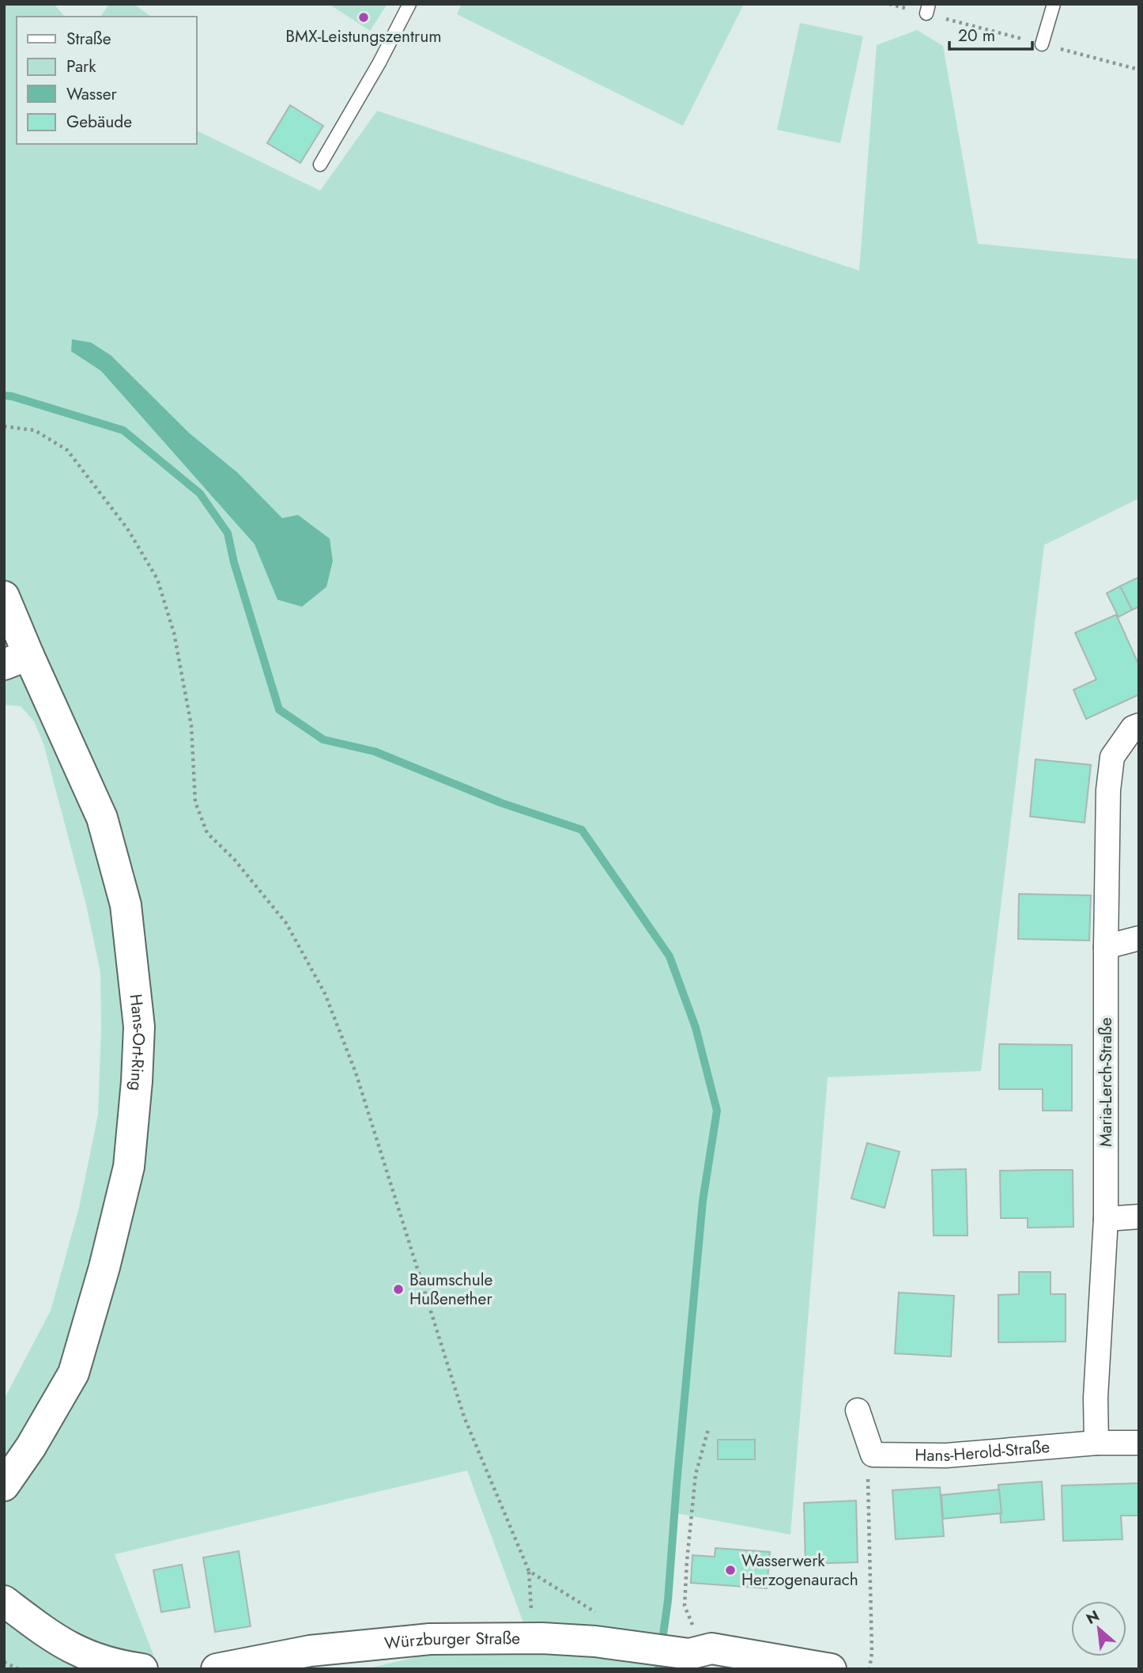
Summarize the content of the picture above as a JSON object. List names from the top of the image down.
{
  "streets": {
    "main road": ["Hans-Ort-Ring", "Würzburger Straße"],
    "street": ["Maria-Lerch-Straße", "Hans-Herold-Straße"]
  },
  "crossings": [
    ["Maria-Lerch-Straße", "Hans-Herold-Straße"]
  ],
  "places": ["BMX-Leistungszentrum", "Baumschule Hußenether", "Wasserwerk Herzogenaurach"],
  "legend": [
    "Straße",
    "Park",
    "Wasser",
    "Gebäude"
  ],
  "scale_bar": "20 m",
  "north": "top left"
}
